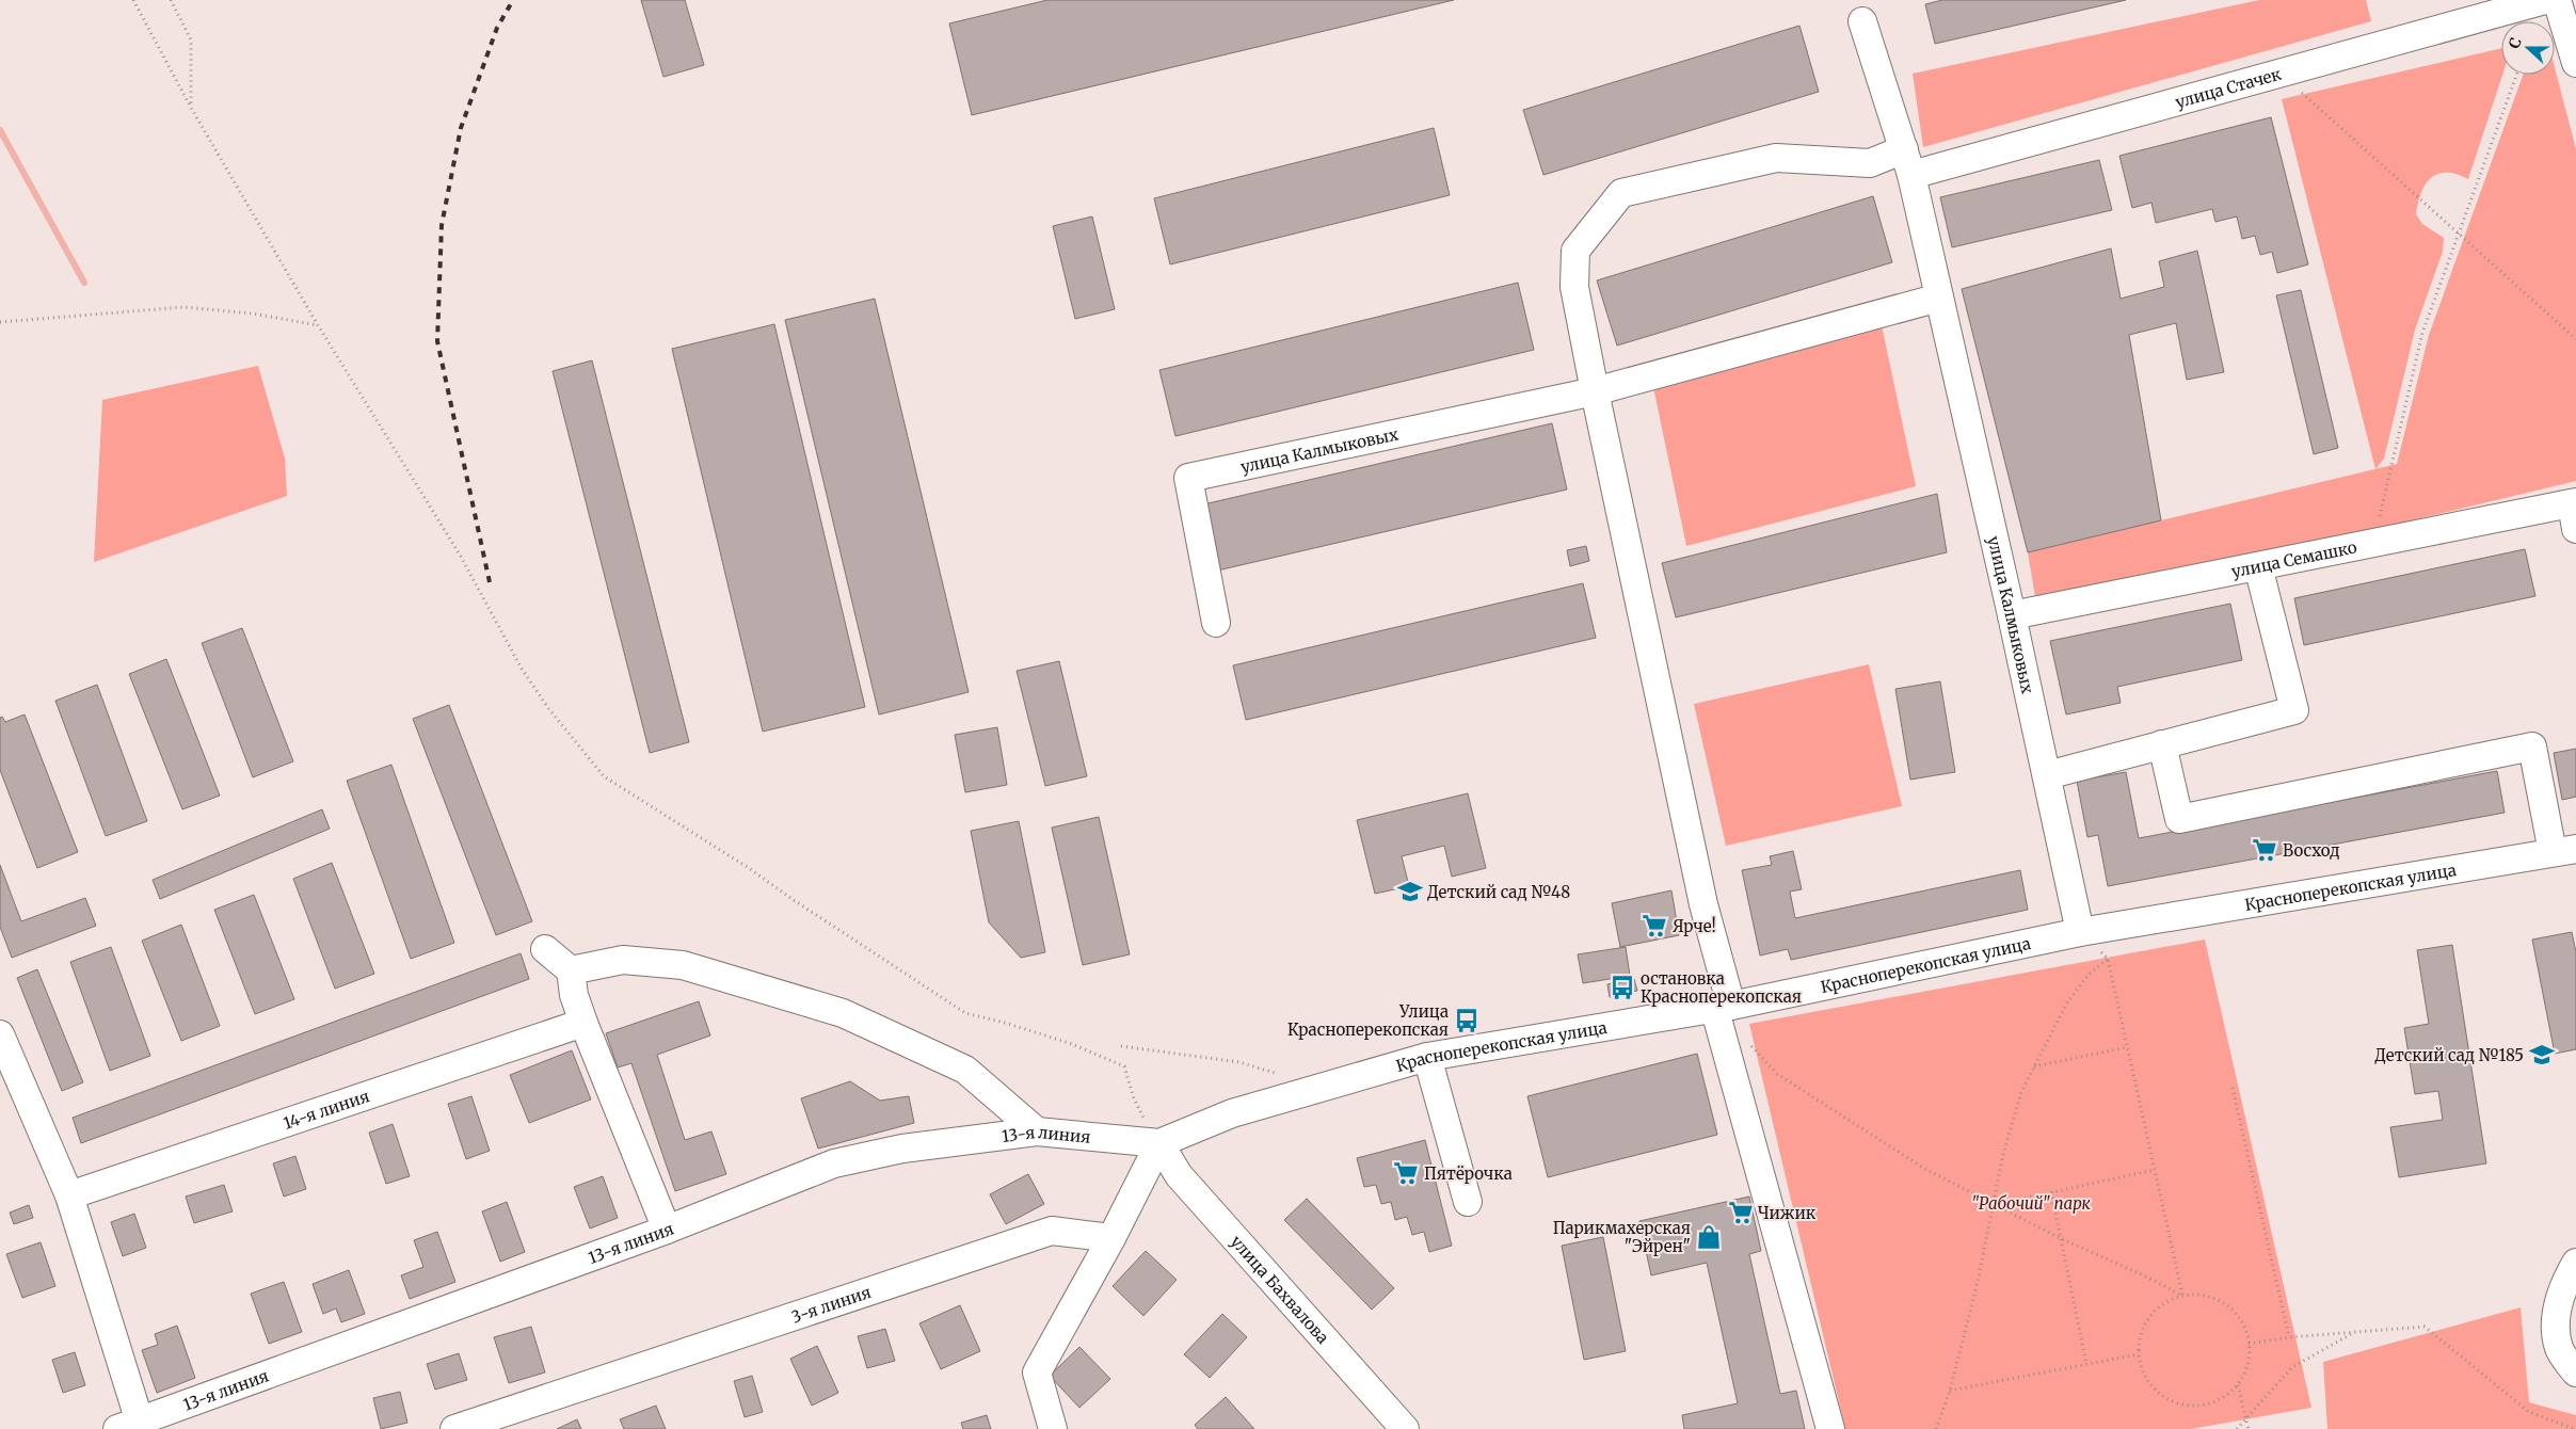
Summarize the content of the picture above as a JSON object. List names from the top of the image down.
{
  "streets": {
    "street": [
      "улица Стачек",
      "улица Калмыковых",
      "улица Семашко",
      "Красноперекопская улица",
      "14-я линия",
      "13-я линия",
      "улица Бахвалова",
      "3-я линия"
    ]
  },
  "crossings": [
    ["улица Стачек", "улица Калмыковых"],
    ["улица Калмыковых", "улица Семашко"],
    ["улица Калмыковых", "Красноперекопская улица"],
    ["Красноперекопская улица", "13-я линия"],
    ["Красноперекопская улица", "улица Бахвалова"],
    ["13-я линия", "улица Бахвалова"]
  ],
  "parks": ["\"Рабочий\" парк"],
  "places": {
    "supermarket": [
      "Восход",
      "Ярче!",
      "Пятёрочка",
      "Чижик"
    ],
    "school or university": ["Детский сад №48", "Детский сад №185"],
    "bus stop": ["остановка Красноперекопская", "Улица Красноперекопская"],
    "shop": ["Парикмахерская \"Эйрен\""]
  },
  "north": "left"
}
